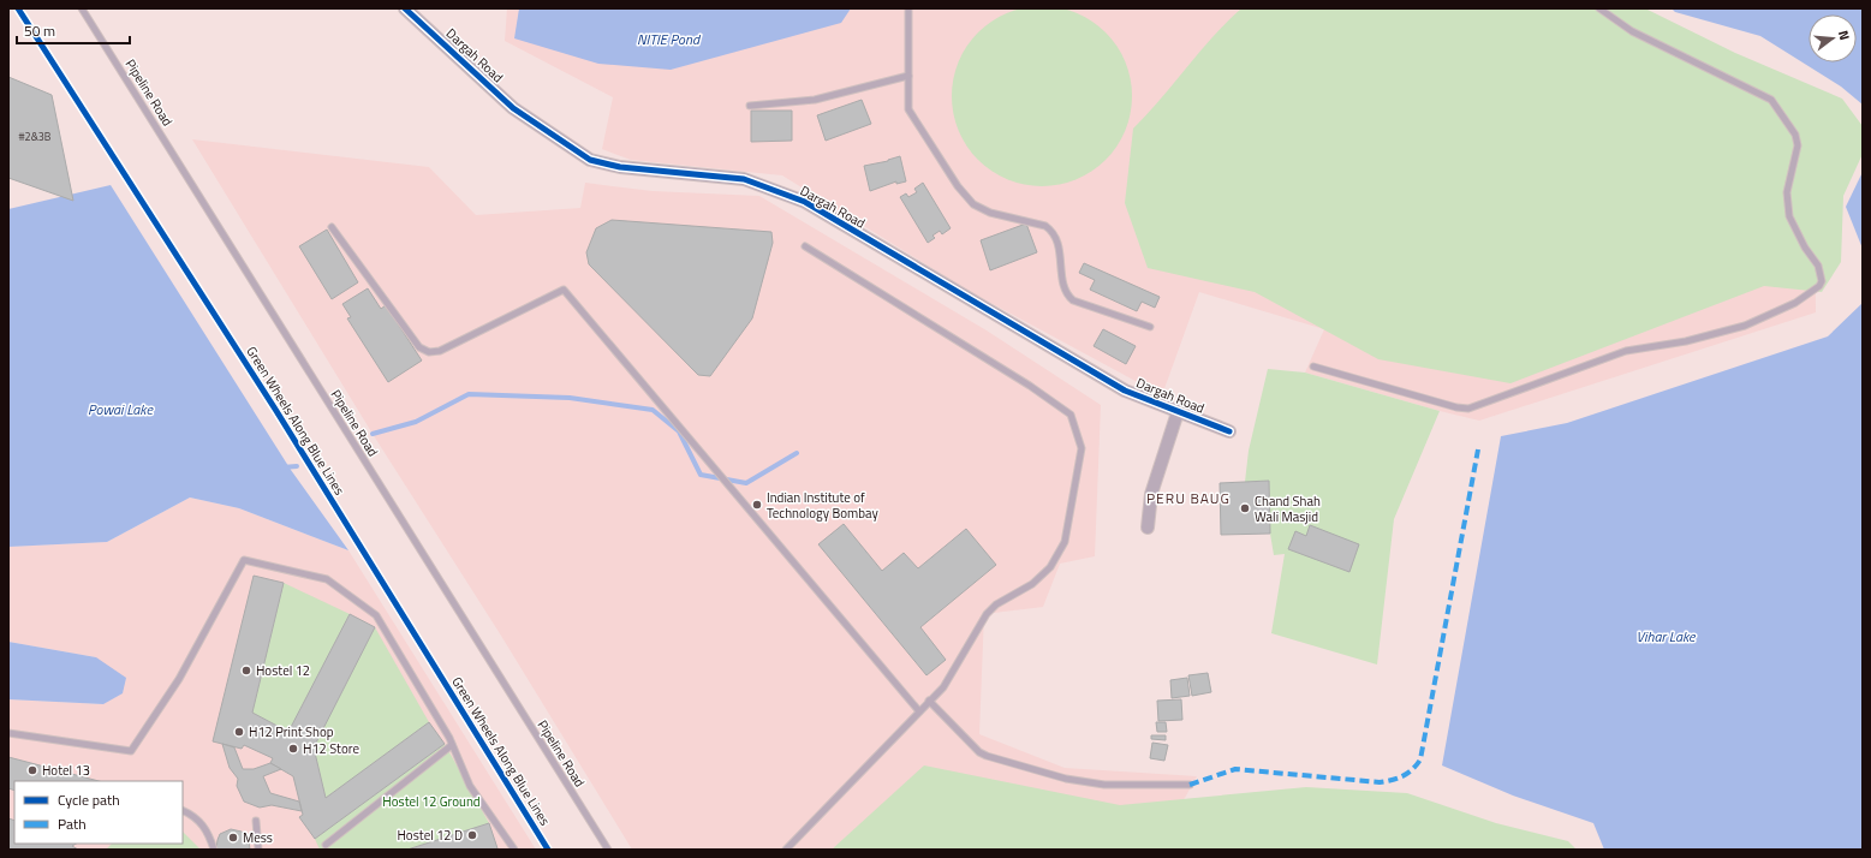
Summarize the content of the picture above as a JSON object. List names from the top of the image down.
{
  "streets": {
    "street": ["Dargah Road"],
    "lane": ["Pipeline Road"],
    "cycle path": ["Green Wheels Along Blue Lines"]
  },
  "districts": ["PERU BAUG"],
  "water": ["NITIE Pond", "Powai Lake", "Vihar Lake"],
  "parks": ["Hostel 12 Ground"],
  "places": [
    "Indian Institute of Technology Bombay",
    "Chand Shah Wali Masjid",
    "Hostel 12",
    "H12 Print Shop",
    "H12 Store",
    "Hotel 13",
    "Hostel 12 D",
    "Mess"
  ],
  "house_numbers": ["#2&3B"],
  "legend": ["Cycle path", "Path"],
  "scale_bar": "50 m",
  "north": "right"
}
